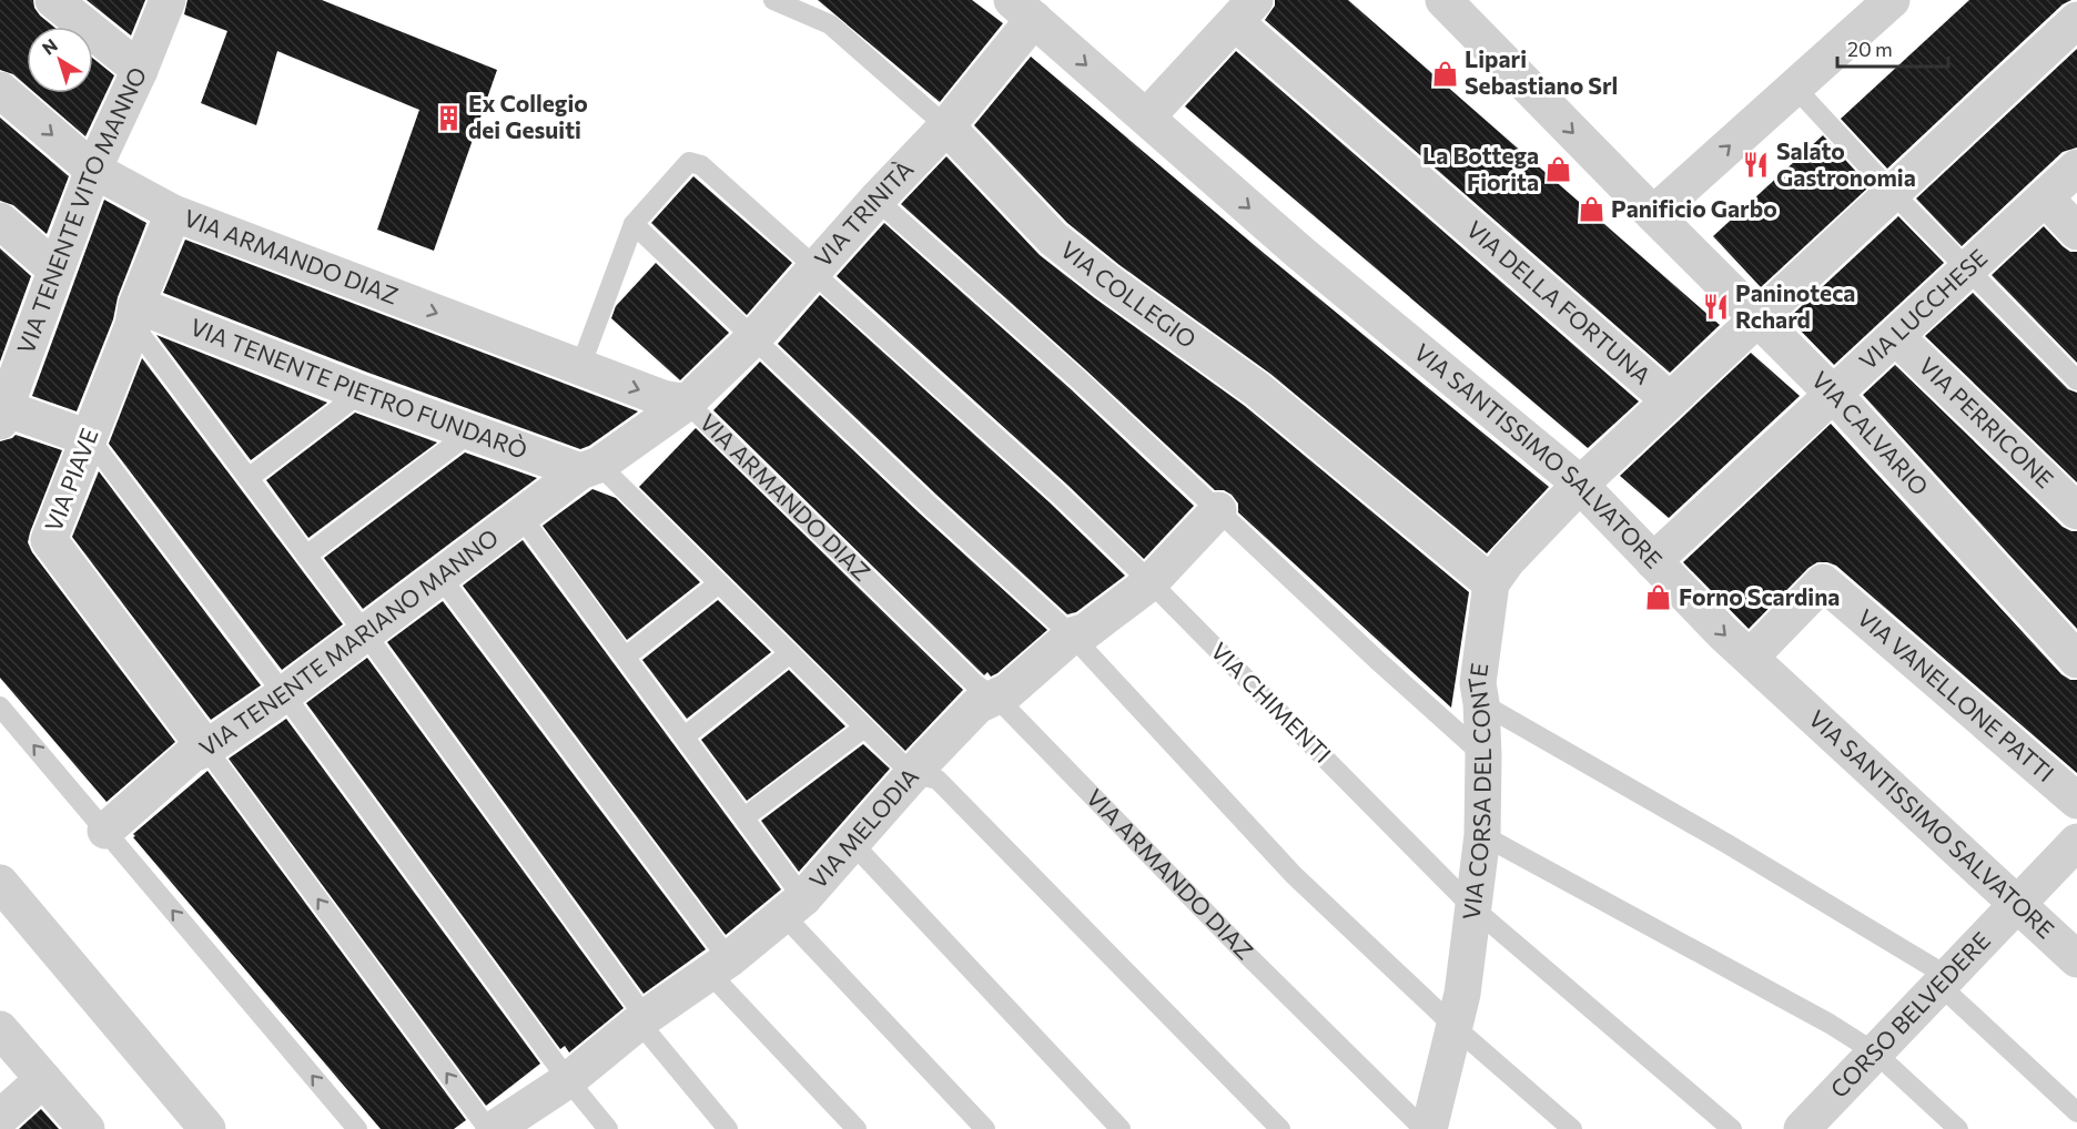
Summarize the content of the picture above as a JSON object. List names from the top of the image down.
{
  "streets": {
    "street": [
      "VIA TENENTE VITO MANNO",
      "VIA TRINITÀ",
      "VIA ARMANDO DIAZ",
      "VIA COLLEGIO",
      "VIA DELLA FORTUNA",
      "VIA LUCCHESE",
      "VIA TENENTE PIETRO FUNDARÒ",
      "VIA PERRICONE",
      "VIA CALVARIO",
      "VIA SANTISSIMO SALVATORE",
      "VIA PIAVE",
      "VIA TENENTE MARIANO MANNO",
      "VIA VANELLONE PATTI",
      "VIA CORSA DEL CONTE",
      "VIA MELODIA",
      "CORSO BELVEDERE"
    ],
    "lane": ["VIA CHIMENTI"]
  },
  "crossings": [
    ["VIA TENENTE VITO MANNO", "VIA ARMANDO DIAZ"],
    ["VIA TRINITÀ", "VIA ARMANDO DIAZ"],
    ["VIA TRINITÀ", "VIA COLLEGIO"],
    ["VIA TRINITÀ", "VIA SANTISSIMO SALVATORE"],
    ["VIA TRINITÀ", "VIA TENENTE MARIANO MANNO"],
    ["VIA TRINITÀ", "VIA CHIMENTI"],
    ["VIA ARMANDO DIAZ", "VIA PIAVE"],
    ["VIA ARMANDO DIAZ", "VIA TENENTE MARIANO MANNO"],
    ["VIA ARMANDO DIAZ", "VIA CORSA DEL CONTE"],
    ["VIA ARMANDO DIAZ", "VIA MELODIA"],
    ["VIA COLLEGIO", "VIA CORSA DEL CONTE"],
    ["VIA DELLA FORTUNA", "VIA CORSA DEL CONTE"],
    ["VIA LUCCHESE", "VIA PERRICONE"],
    ["VIA LUCCHESE", "VIA CALVARIO"],
    ["VIA LUCCHESE", "VIA SANTISSIMO SALVATORE"],
    ["VIA TENENTE PIETRO FUNDARÒ", "VIA PIAVE"],
    ["VIA TENENTE PIETRO FUNDARÒ", "VIA TENENTE MARIANO MANNO"],
    ["VIA CALVARIO", "VIA CORSA DEL CONTE"],
    ["VIA SANTISSIMO SALVATORE", "VIA VANELLONE PATTI"],
    ["VIA SANTISSIMO SALVATORE", "VIA CORSA DEL CONTE"],
    ["VIA SANTISSIMO SALVATORE", "CORSO BELVEDERE"],
    ["VIA PIAVE", "VIA TENENTE MARIANO MANNO"],
    ["VIA CHIMENTI", "VIA CORSA DEL CONTE"],
    ["VIA CHIMENTI", "VIA MELODIA"]
  ],
  "one_way": ["VIA ARMANDO DIAZ", "VIA SANTISSIMO SALVATORE"],
  "places": {
    "shop": [
      "Lipari Sebastiano Srl",
      "La Bottega Fiorita",
      "Panificio Garbo",
      "Forno Scardina"
    ],
    "building": ["Ex Collegio dei Gesuiti"],
    "restaurant": ["Salato Gastronomia", "Paninoteca Rchard"]
  },
  "scale_bar": "20 m",
  "north": "top left"
}
